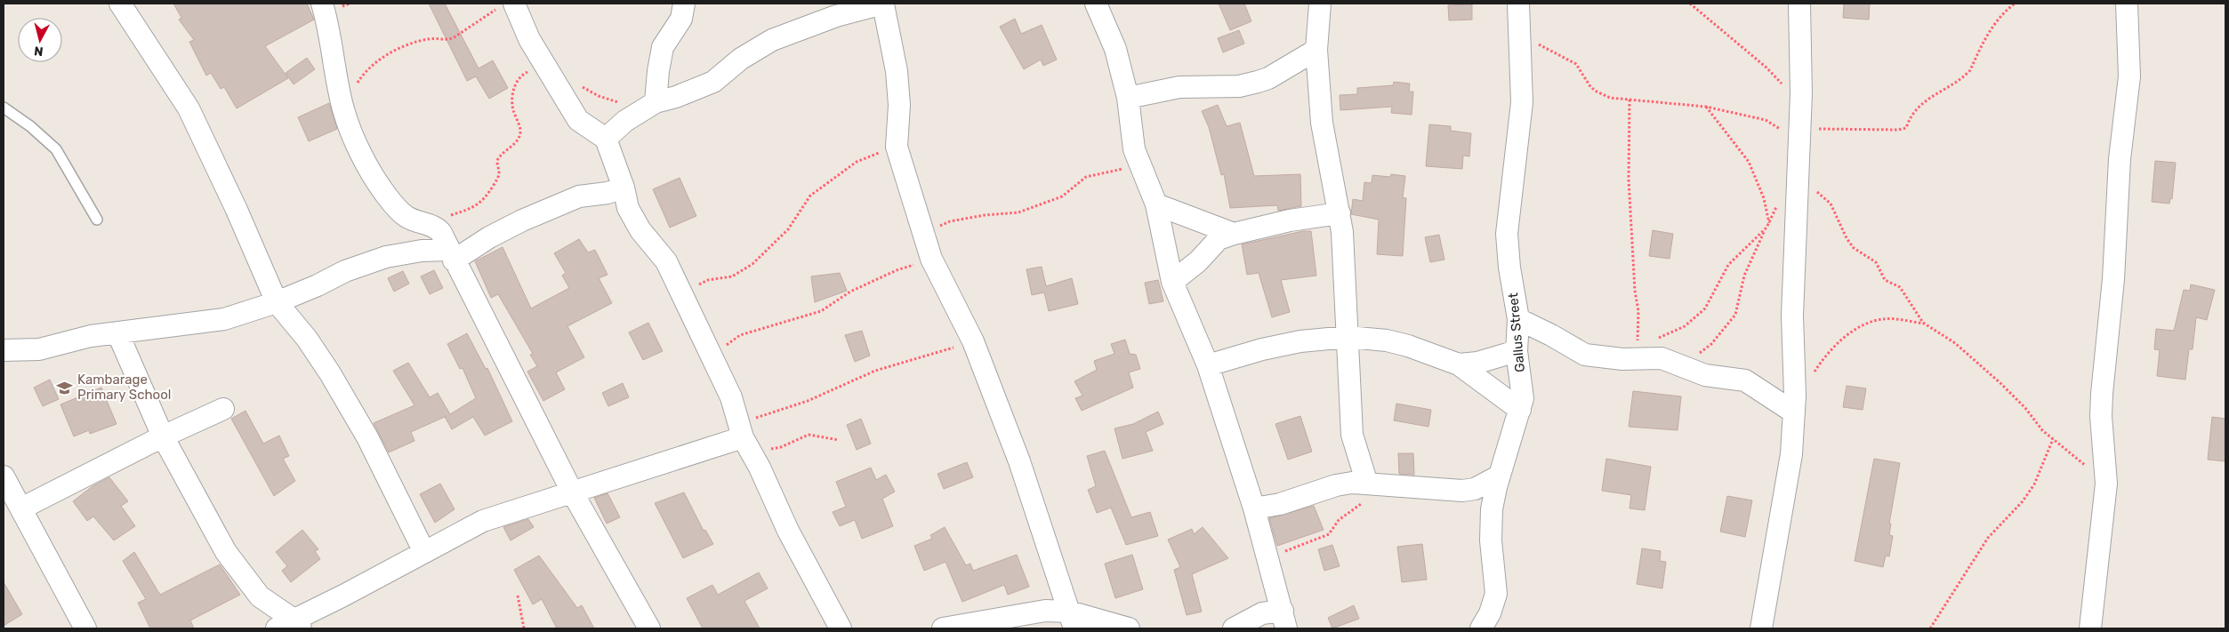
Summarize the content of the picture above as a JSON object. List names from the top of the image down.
{
  "streets": {
    "street": ["Gallus Street"]
  },
  "places": {
    "school or university": ["Kambarage Primary School"]
  },
  "north": "bottom"
}
